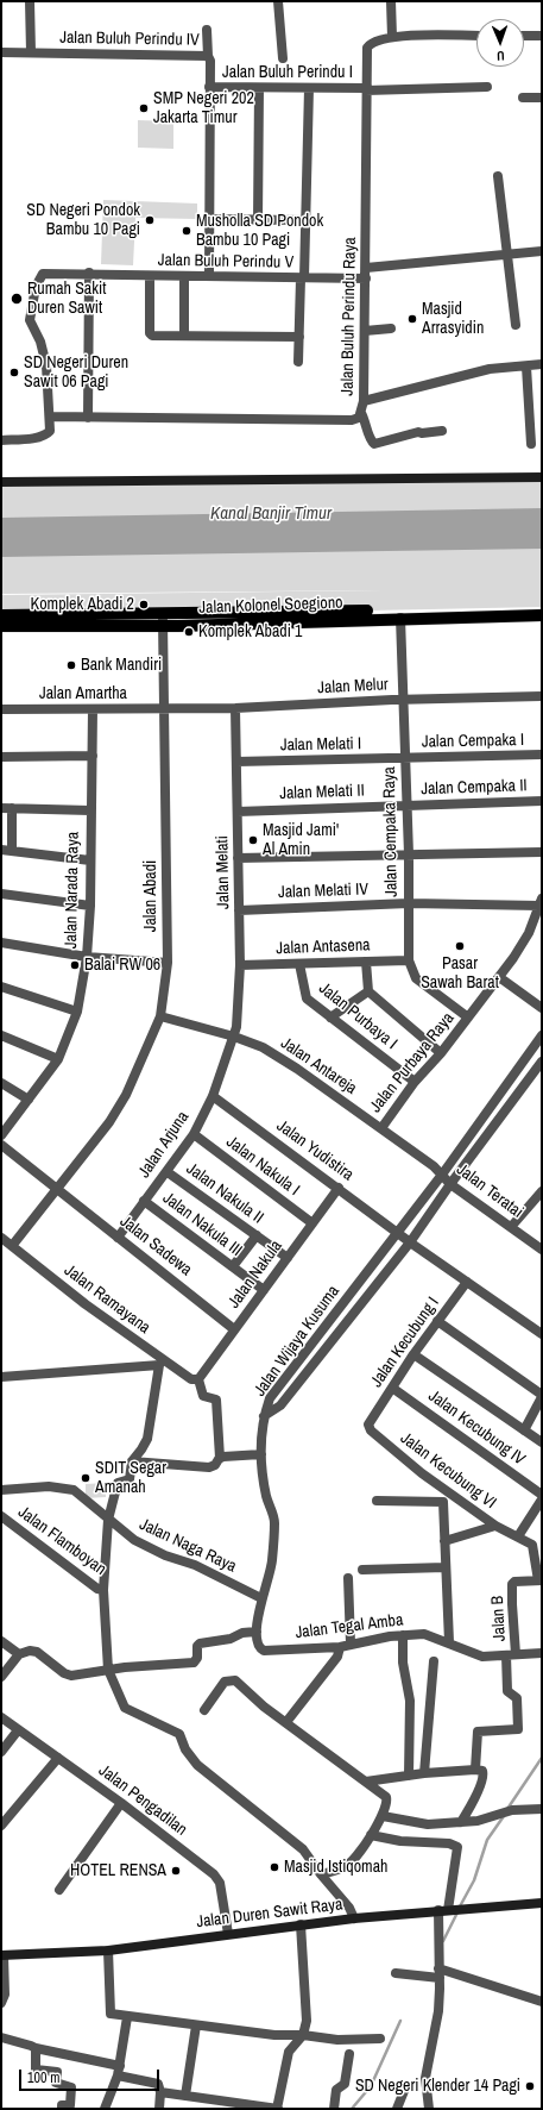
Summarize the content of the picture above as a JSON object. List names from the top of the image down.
{
  "streets": {
    "main road": ["Jalan Kolonel Soegiono"],
    "street": [
      "Jalan Buluh Perindu IV",
      "Jalan Buluh Perindu I",
      "Jalan Buluh Perindu V",
      "Jalan Buluh Perindu Raya",
      "Jalan Melur",
      "Jalan Amartha",
      "Jalan Cempaka I",
      "Jalan Melati I",
      "Jalan Cempaka II",
      "Jalan Melati II",
      "Jalan Cempaka Raya",
      "Jalan Melati",
      "Jalan Narada Raya",
      "Jalan Melati IV",
      "Jalan Abadi",
      "Jalan Antasena",
      "Jalan Purbaya I",
      "Jalan Purbaya Raya",
      "Jalan Antareja",
      "Jalan Arjuna",
      "Jalan Yudistira",
      "Jalan Nakula I",
      "Jalan Teratai",
      "Jalan Nakula II",
      "Jalan Nakula III",
      "Jalan Sadewa",
      "Jalan Nakula",
      "Jalan Ramayana",
      "Jalan Wijaya Kusuma",
      "Jalan Kecubung I",
      "Jalan Kecubung IV",
      "Jalan Kecubung VI",
      "Jalan Flamboyan",
      "Jalan Naga Raya",
      "Jalan B",
      "Jalan Tegal Amba",
      "Jalan Pengadilan",
      "Jalan Duren Sawit Raya"
    ]
  },
  "crossings": [
    ["Jalan Buluh Perindu IV", "Jalan Buluh Perindu I"],
    ["Jalan Buluh Perindu IV", "Jalan Buluh Perindu V"],
    ["Jalan Buluh Perindu I", "Jalan Buluh Perindu Raya"],
    ["Jalan Buluh Perindu V", "Jalan Buluh Perindu Raya"],
    ["Jalan Kolonel Soegiono", "Jalan Cempaka Raya"],
    ["Jalan Kolonel Soegiono", "Jalan Abadi"],
    ["Jalan Melur", "Jalan Amartha"],
    ["Jalan Melur", "Jalan Cempaka Raya"],
    ["Jalan Melur", "Jalan Melati"],
    ["Jalan Melur", "Jalan Abadi"],
    ["Jalan Amartha", "Jalan Narada Raya"],
    ["Jalan Amartha", "Jalan Abadi"],
    ["Jalan Cempaka I", "Jalan Melati I"],
    ["Jalan Cempaka I", "Jalan Cempaka Raya"],
    ["Jalan Melati I", "Jalan Cempaka Raya"],
    ["Jalan Melati I", "Jalan Melati"],
    ["Jalan Cempaka II", "Jalan Melati II"],
    ["Jalan Cempaka II", "Jalan Cempaka Raya"],
    ["Jalan Melati II", "Jalan Cempaka Raya"],
    ["Jalan Melati II", "Jalan Melati"],
    ["Jalan Cempaka Raya", "Jalan Melati IV"],
    ["Jalan Cempaka Raya", "Jalan Antasena"],
    ["Jalan Cempaka Raya", "Jalan Purbaya Raya"],
    ["Jalan Melati", "Jalan Melati IV"],
    ["Jalan Melati", "Jalan Antasena"],
    ["Jalan Melati", "Jalan Antareja"],
    ["Jalan Melati", "Jalan Arjuna"],
    ["Jalan Melati IV", "Jalan Purbaya Raya"],
    ["Jalan Abadi", "Jalan Antareja"],
    ["Jalan Abadi", "Jalan Sadewa"],
    ["Jalan Abadi", "Jalan Ramayana"],
    ["Jalan Antasena", "Jalan Purbaya I"],
    ["Jalan Purbaya I", "Jalan Purbaya Raya"],
    ["Jalan Purbaya Raya", "Jalan Antareja"],
    ["Jalan Antareja", "Jalan Arjuna"],
    ["Jalan Antareja", "Jalan Teratai"],
    ["Jalan Antareja", "Jalan Wijaya Kusuma"],
    ["Jalan Arjuna", "Jalan Yudistira"],
    ["Jalan Arjuna", "Jalan Nakula I"],
    ["Jalan Arjuna", "Jalan Nakula II"],
    ["Jalan Arjuna", "Jalan Nakula III"],
    ["Jalan Arjuna", "Jalan Sadewa"],
    ["Jalan Yudistira", "Jalan Nakula"],
    ["Jalan Yudistira", "Jalan Wijaya Kusuma"],
    ["Jalan Yudistira", "Jalan Kecubung I"],
    ["Jalan Nakula I", "Jalan Nakula"],
    ["Jalan Teratai", "Jalan Wijaya Kusuma"],
    ["Jalan Nakula II", "Jalan Nakula"],
    ["Jalan Nakula III", "Jalan Nakula"],
    ["Jalan Sadewa", "Jalan Nakula"],
    ["Jalan Nakula", "Jalan Ramayana"],
    ["Jalan Kecubung I", "Jalan Kecubung IV"],
    ["Jalan Kecubung I", "Jalan Kecubung VI"],
    ["Jalan B", "Jalan Tegal Amba"],
    ["Jalan Pengadilan", "Jalan Duren Sawit Raya"]
  ],
  "water": ["Kanal Banjir Timur"],
  "places": [
    "SMP Negeri 202 Jakarta Timur",
    "SD Negeri Pondok Bambu 10 Pagi",
    "Musholla SD Pondok Bambu 10 Pagi",
    "Rumah Sakit Duren Sawit",
    "Masjid Arrasyidin",
    "SD Negeri Duren Sawit 06 Pagi",
    "Komplek Abadi 2",
    "Komplek Abadi 1",
    "Bank Mandiri",
    "Masjid Jami' Al Amin",
    "Pasar Sawah Barat",
    "Balai RW 06",
    "SDIT Segar Amanah",
    "Masjid Istiqomah",
    "HOTEL RENSA",
    "SD Negeri Klender 14 Pagi"
  ],
  "scale_bar": "100 m",
  "north": "bottom"
}
